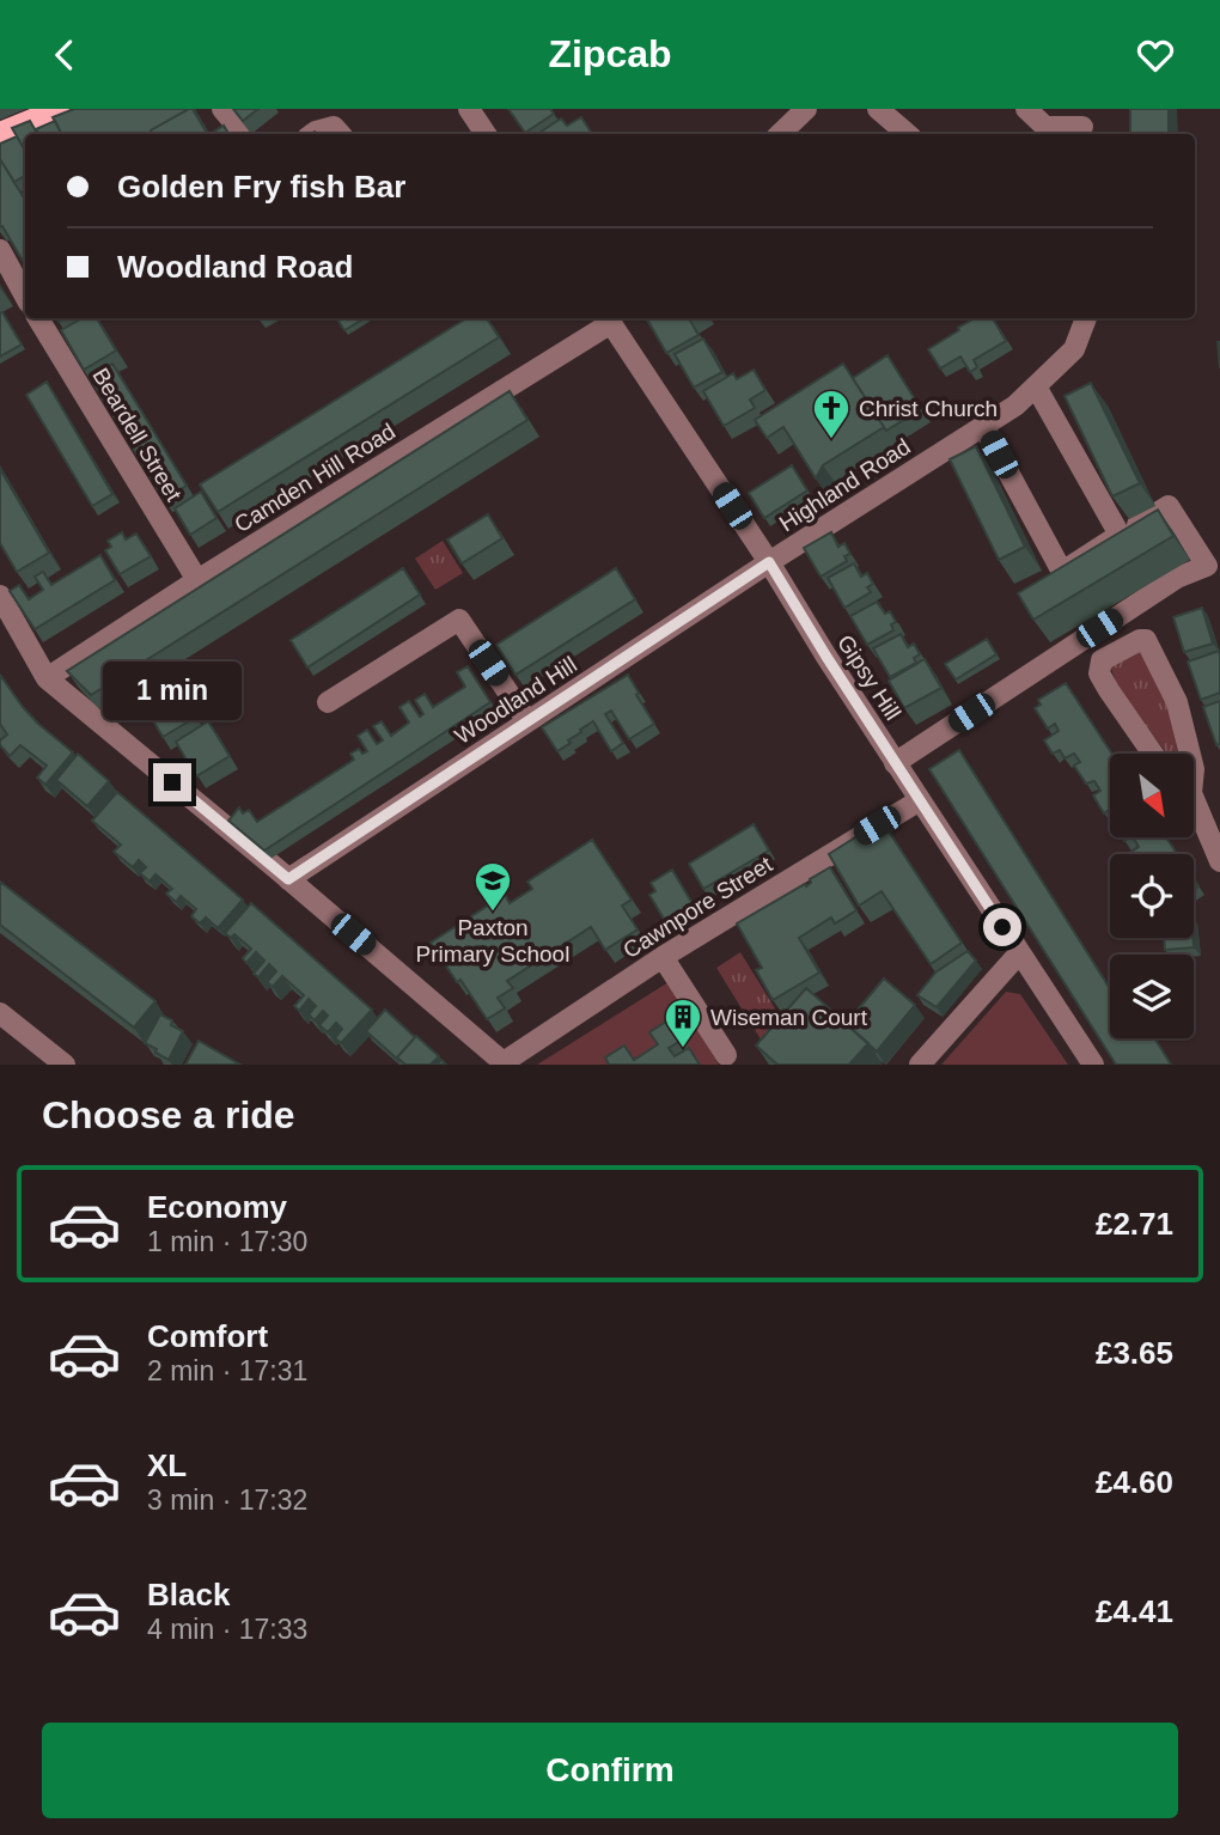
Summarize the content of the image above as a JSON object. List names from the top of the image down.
{
  "streets": {
    "street": [
      "Beardell Street",
      "Camden Hill Road",
      "Highland Road",
      "Gipsy Hill",
      "Woodland Hill",
      "Cawnpore Street"
    ]
  },
  "crossings": [
    ["Beardell Street", "Camden Hill Road"],
    ["Camden Hill Road", "Gipsy Hill"],
    ["Highland Road", "Gipsy Hill"],
    ["Highland Road", "Woodland Hill"],
    ["Gipsy Hill", "Woodland Hill"],
    ["Gipsy Hill", "Cawnpore Street"]
  ],
  "places": {
    "church": ["Christ Church"],
    "school or university": ["Paxton Primary School"],
    "building": ["Wiseman Court"]
  },
  "north": "bottom right",
  "page": {
    "header": "Zipcab",
    "banner": ["Golden Fry fish Bar", "Woodland Road"],
    "bubble": "1 min",
    "heading": "Choose a ride",
    "list": [
      {
        "name": "Economy",
        "note": "1 min · 17:30",
        "value": "£2.71"
      },
      {
        "name": "Comfort",
        "note": "2 min · 17:31",
        "value": "£3.65"
      },
      {
        "name": "XL",
        "note": "3 min · 17:32",
        "value": "£4.60"
      },
      {
        "name": "Black",
        "note": "4 min · 17:33",
        "value": "£4.41"
      }
    ],
    "buttons": "Confirm"
  }
}
